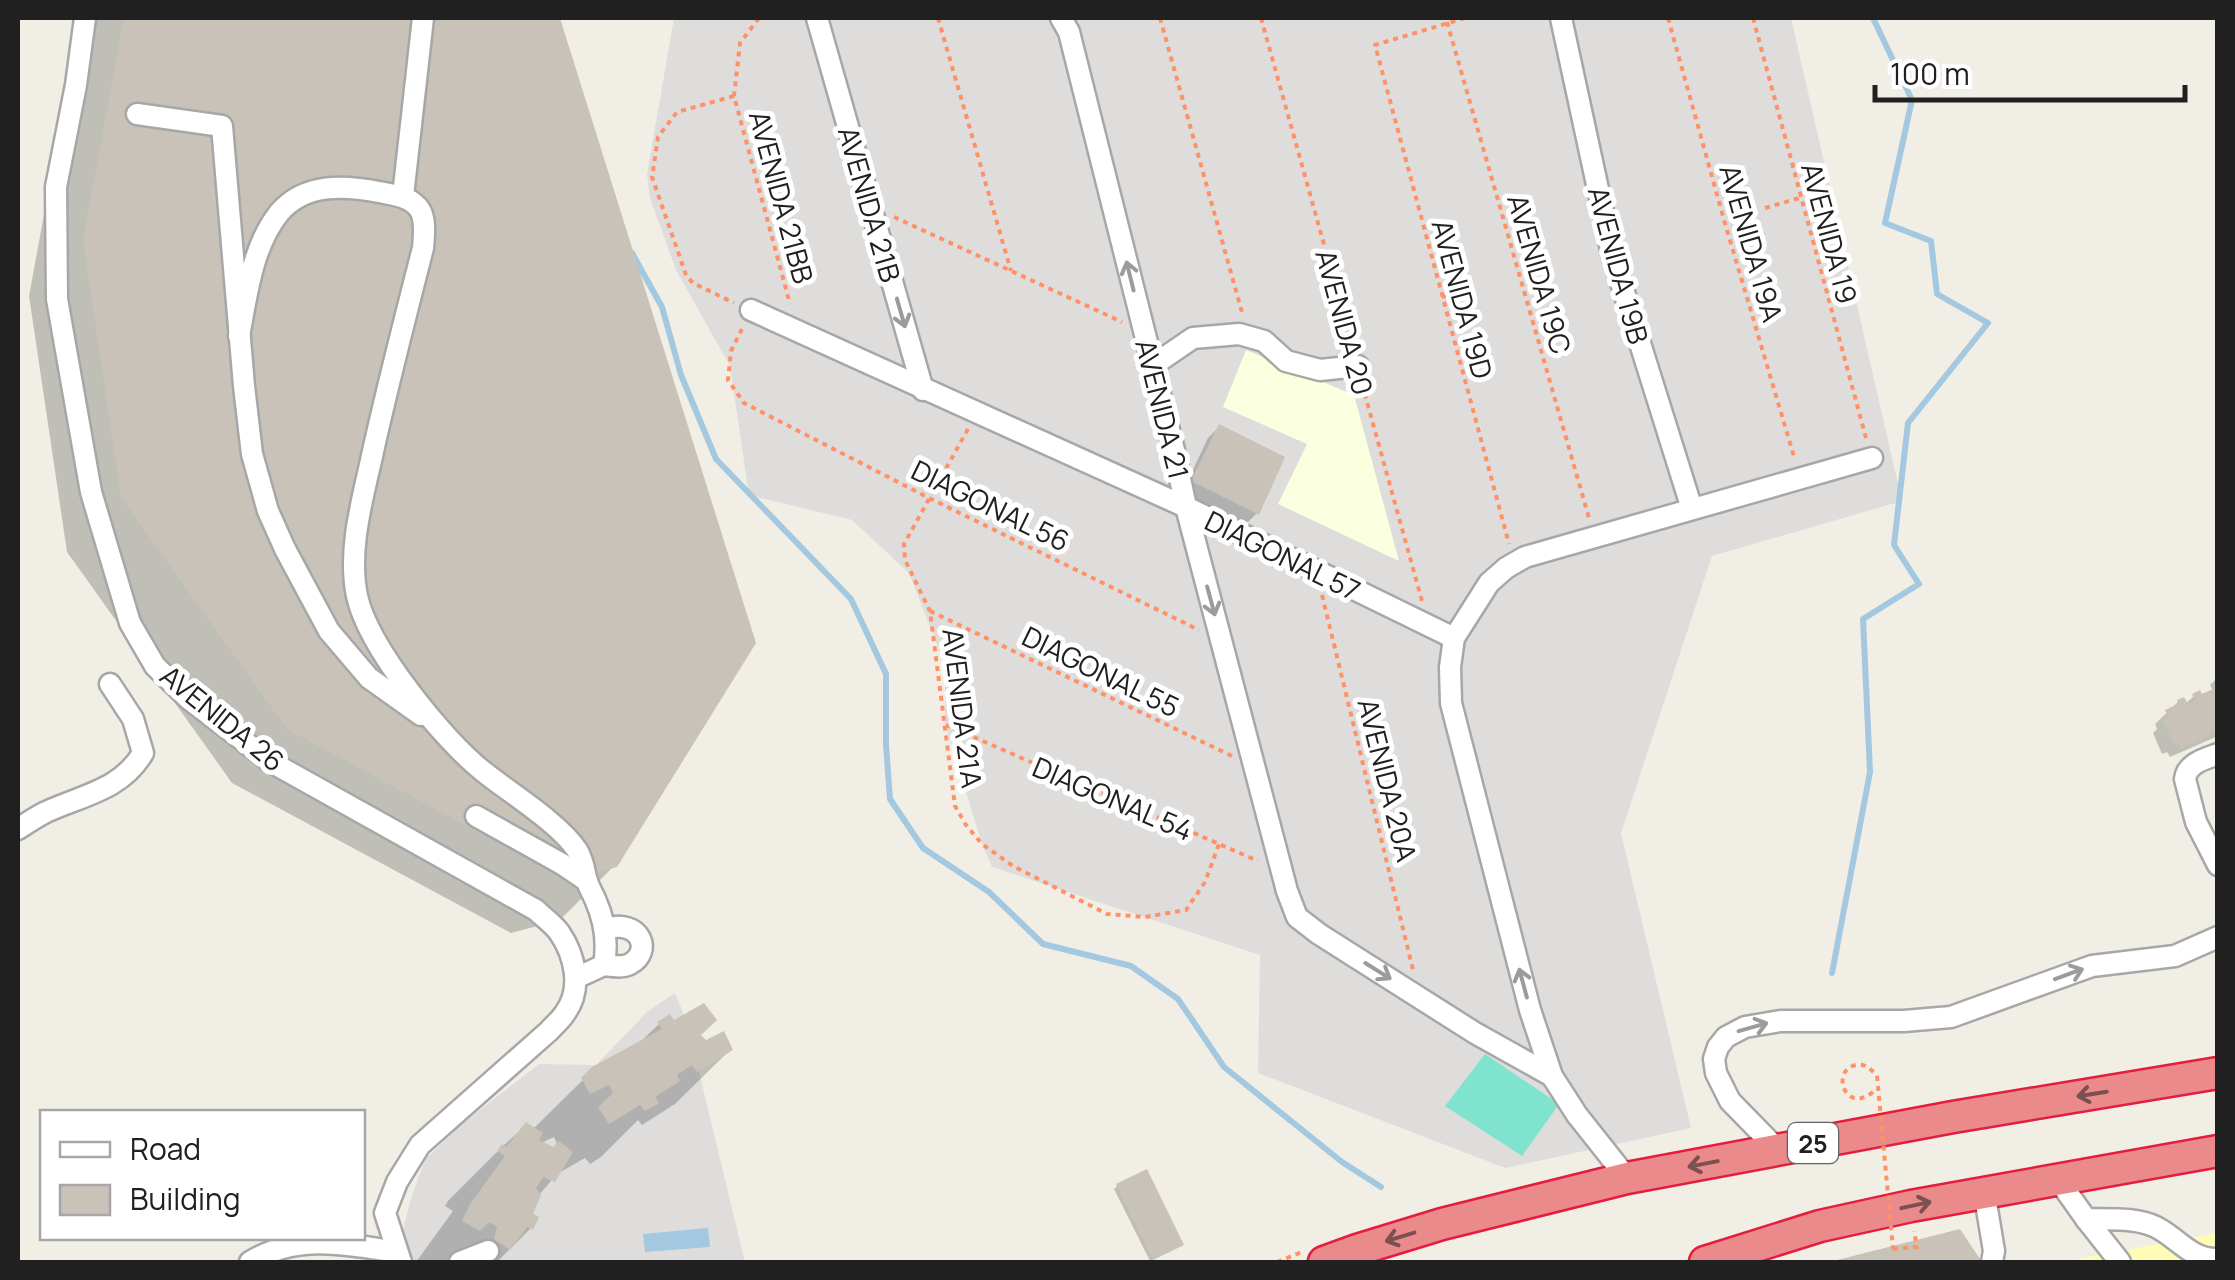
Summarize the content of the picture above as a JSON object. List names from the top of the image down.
{
  "streets": {
    "highway": ["25"],
    "street": [
      "AVENIDA 21B",
      "AVENIDA 19B",
      "AVENIDA 21",
      "DIAGONAL 57",
      "AVENIDA 26"
    ],
    "path": [
      "AVENIDA 21BB",
      "AVENIDA 19",
      "AVENIDA 19A",
      "AVENIDA 19C",
      "AVENIDA 19D",
      "AVENIDA 20",
      "DIAGONAL 56",
      "DIAGONAL 55",
      "AVENIDA 21A",
      "AVENIDA 20A",
      "DIAGONAL 54"
    ]
  },
  "crossings": [
    ["AVENIDA 21BB", "DIAGONAL 57"],
    ["AVENIDA 21B", "DIAGONAL 57"],
    ["AVENIDA 19C", "AVENIDA 19D"],
    ["AVENIDA 20", "DIAGONAL 57"],
    ["AVENIDA 21", "DIAGONAL 56"],
    ["AVENIDA 21", "DIAGONAL 57"],
    ["AVENIDA 21", "DIAGONAL 55"],
    ["AVENIDA 21", "AVENIDA 20A"],
    ["AVENIDA 21", "DIAGONAL 54"],
    ["DIAGONAL 56", "DIAGONAL 57"],
    ["DIAGONAL 56", "AVENIDA 21A"],
    ["DIAGONAL 57", "AVENIDA 21A"],
    ["DIAGONAL 57", "AVENIDA 20A"],
    ["DIAGONAL 55", "AVENIDA 21A"],
    ["AVENIDA 21A", "DIAGONAL 54"]
  ],
  "one_way": ["AVENIDA 21B"],
  "legend": ["Road", "Building"],
  "scale_bar": "100 m"
}
